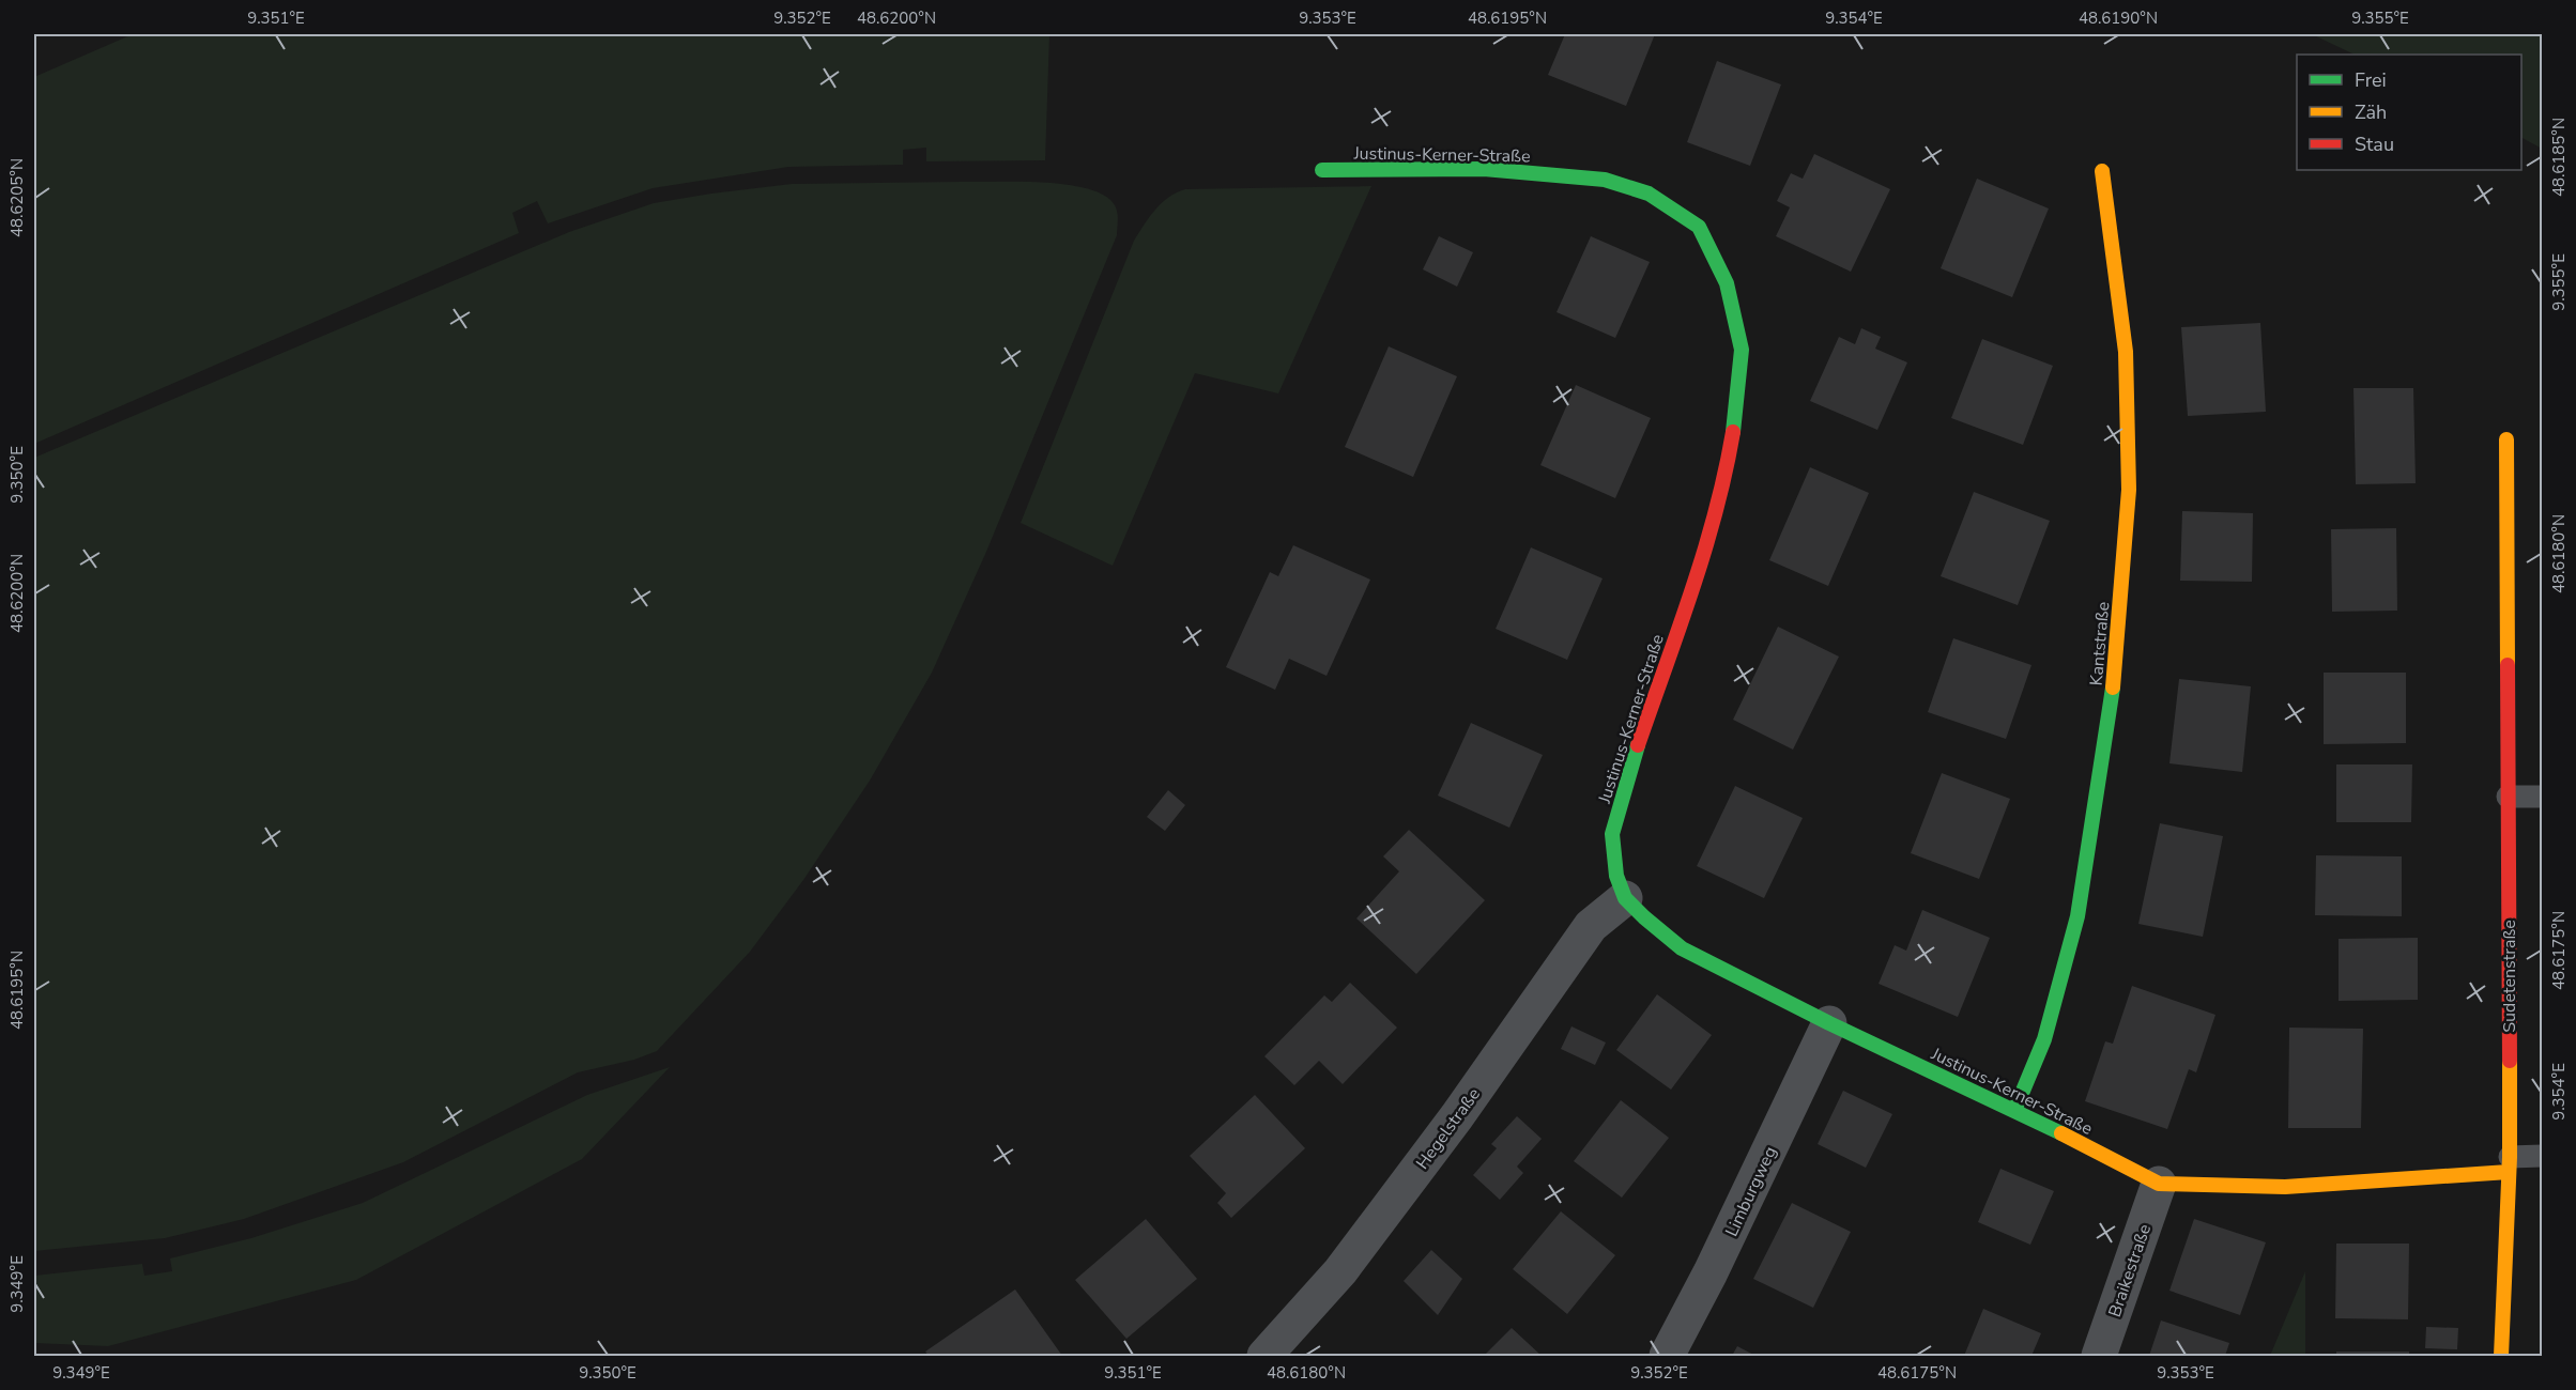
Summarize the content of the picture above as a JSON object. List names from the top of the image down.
{
  "streets": {
    "street": [
      "Justinus-Kerner-Straße",
      "Kantstraße",
      "Sudetenstraße",
      "Hegelstraße",
      "Limburgweg",
      "Braikestraße"
    ]
  },
  "crossings": [
    ["Justinus-Kerner-Straße", "Kantstraße"],
    ["Justinus-Kerner-Straße", "Sudetenstraße"],
    ["Justinus-Kerner-Straße", "Hegelstraße"],
    ["Justinus-Kerner-Straße", "Limburgweg"],
    ["Justinus-Kerner-Straße", "Braikestraße"]
  ],
  "legend": ["Frei", "Zäh", "Stau"],
  "coordinates": [
    "9.351°E",
    "9.352°E",
    "48.6200°N",
    "9.353°E",
    "48.6195°N",
    "9.354°E",
    "48.6190°N",
    "9.355°E",
    "48.6185°N",
    "48.6205°N",
    "9.350°E",
    "48.6180°N",
    "48.6175°N",
    "9.349°E"
  ]
}
